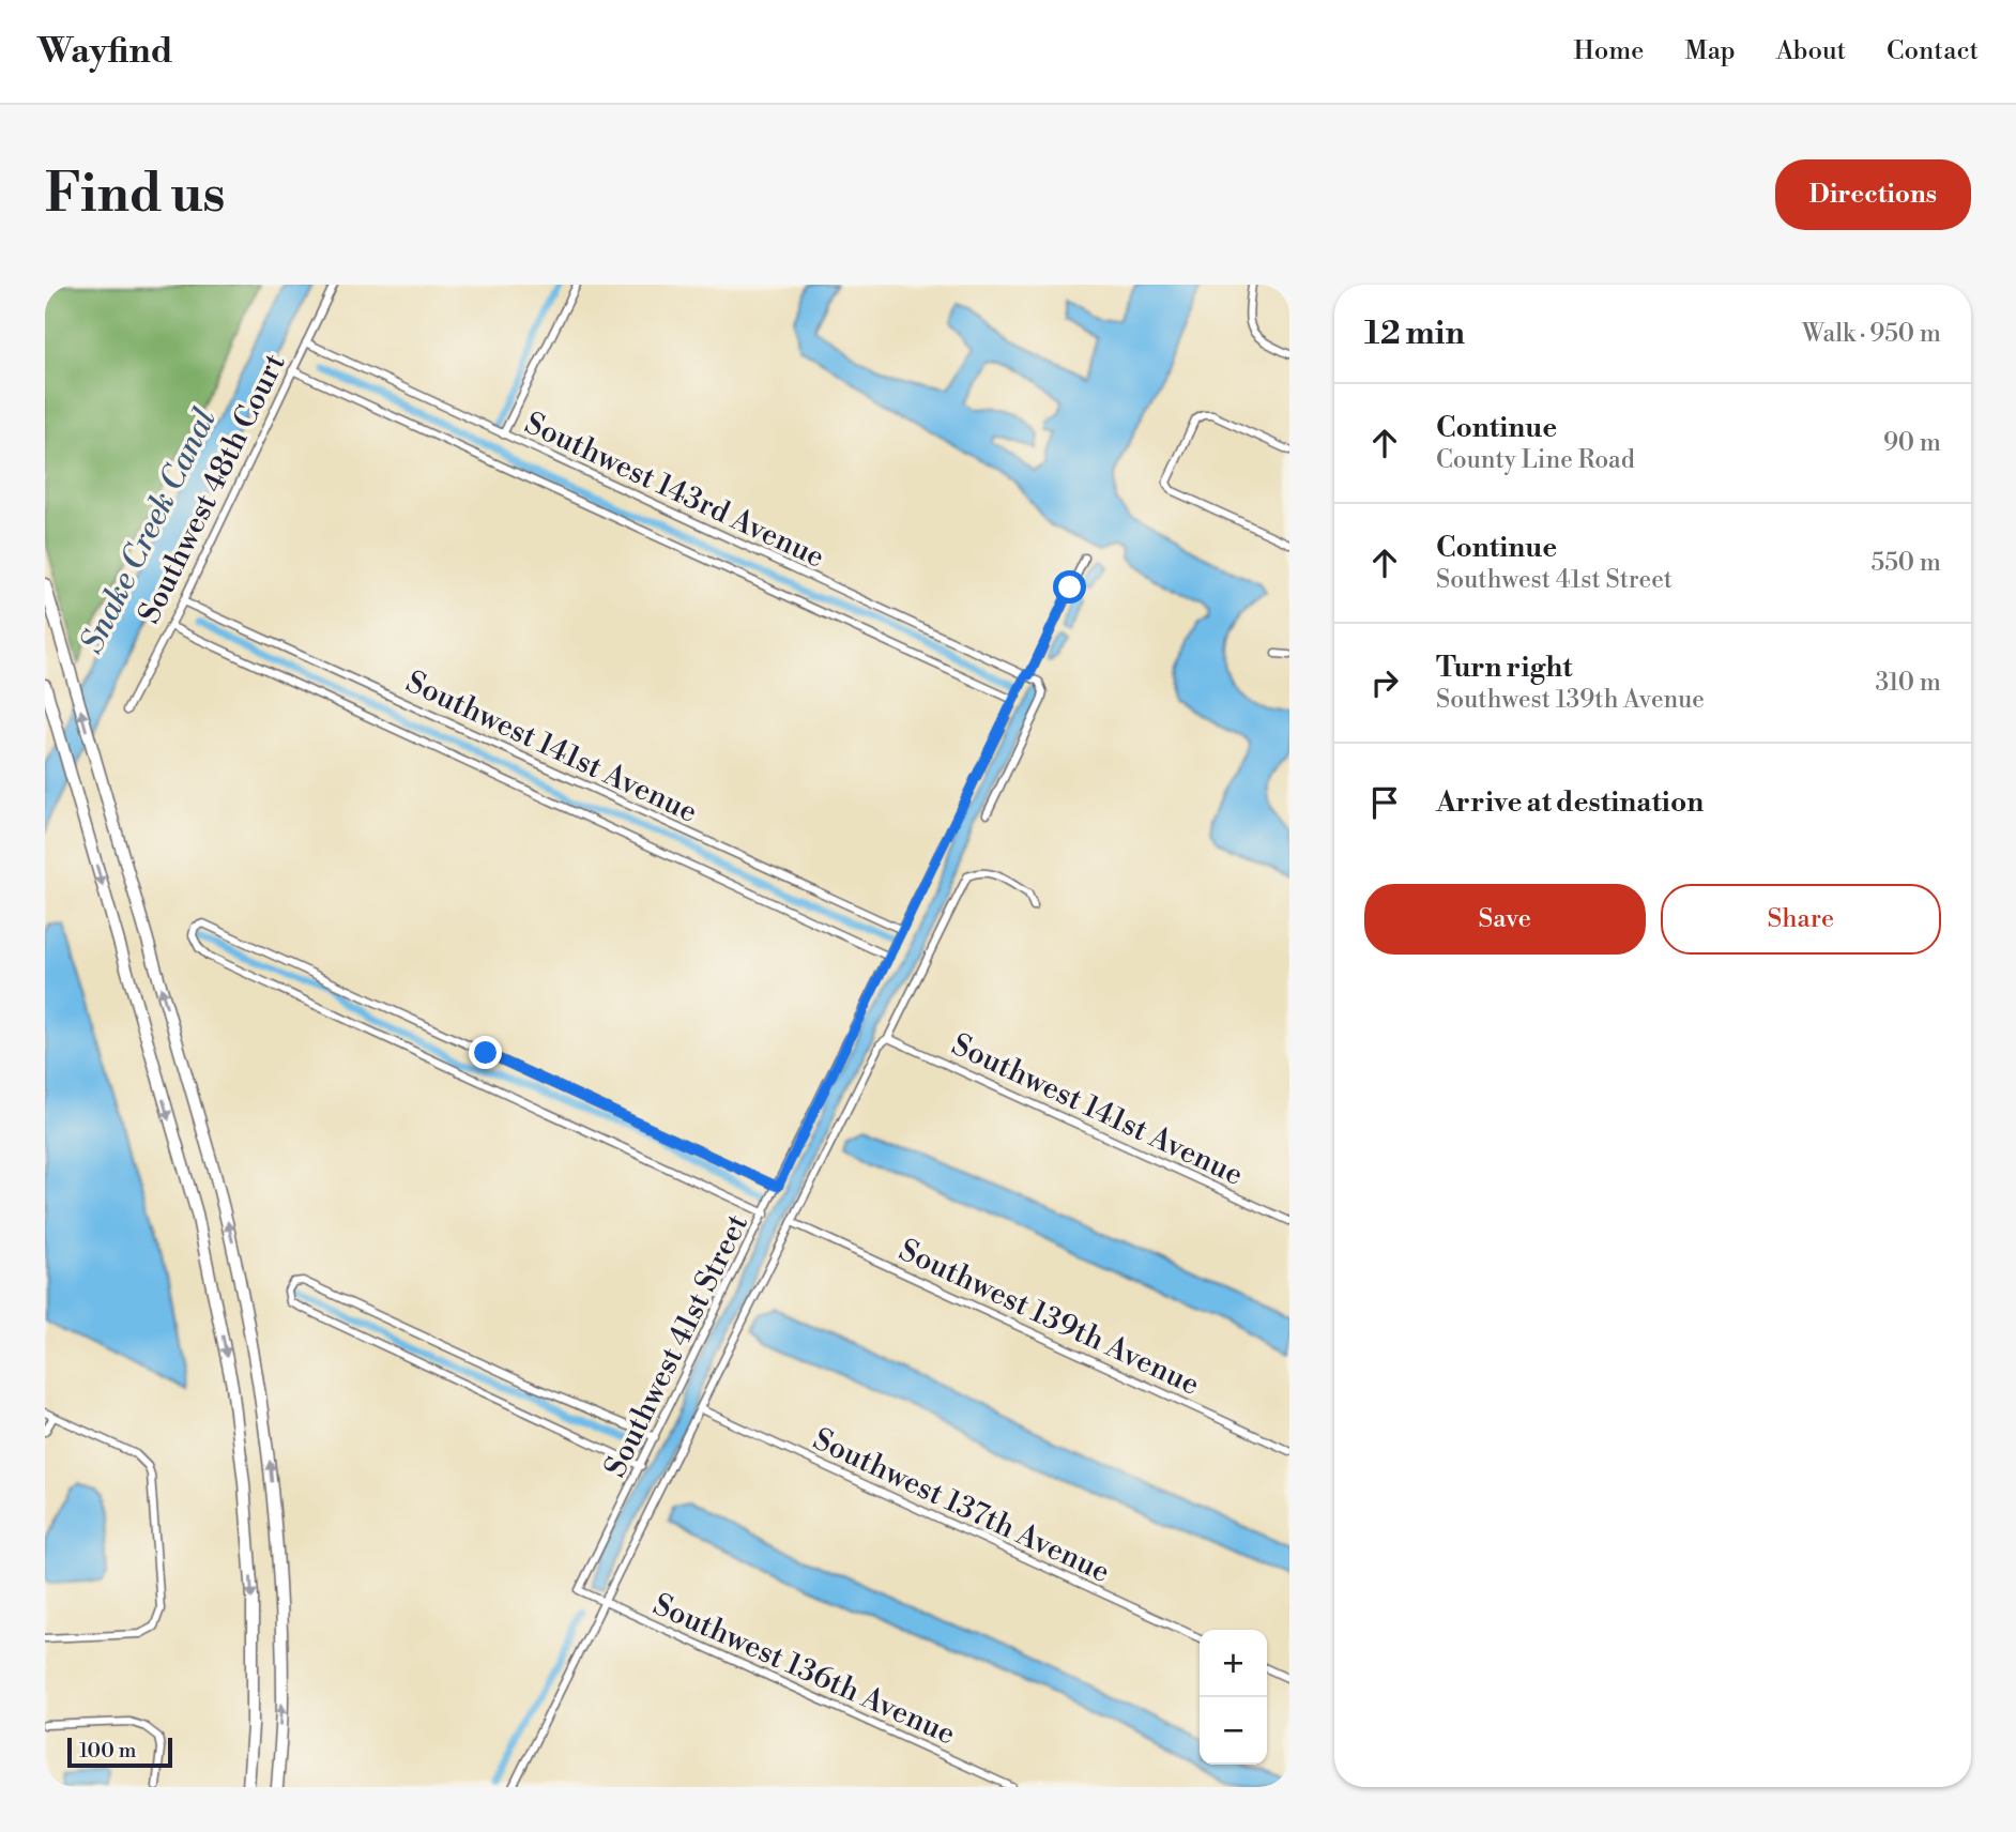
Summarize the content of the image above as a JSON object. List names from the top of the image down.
{
  "streets": {
    "street": [
      "Southwest 48th Court",
      "Southwest 143rd Avenue",
      "Southwest 141st Avenue",
      "Southwest 139th Avenue",
      "Southwest 41st Street",
      "Southwest 137th Avenue",
      "Southwest 136th Avenue"
    ]
  },
  "crossings": [
    ["Southwest 48th Court", "Southwest 143rd Avenue"],
    ["Southwest 48th Court", "Southwest 141st Avenue"],
    ["Southwest 143rd Avenue", "Southwest 41st Street"],
    ["Southwest 141st Avenue", "Southwest 41st Street"],
    ["Southwest 41st Street", "Southwest 136th Avenue"]
  ],
  "water": ["Snake Creek Canal"],
  "scale_bar": "100 m",
  "page": {
    "header": "Wayfind",
    "nav": [
      "Home",
      "Map",
      "About",
      "Contact"
    ],
    "buttons": [
      "Directions",
      ["Save", "Share"]
    ],
    "title": "Find us",
    "heading": ["12 min", "Walk · 950 m"],
    "list": [
      ["Continue", "County Line Road", "90 m"],
      ["Continue", "Southwest 41st Street", "550 m"],
      ["Turn right", "Southwest 139th Avenue", "310 m"],
      "Arrive at destination"
    ],
    "map_buttons": ["+", "−"],
    "scale": "100 m"
  }
}
